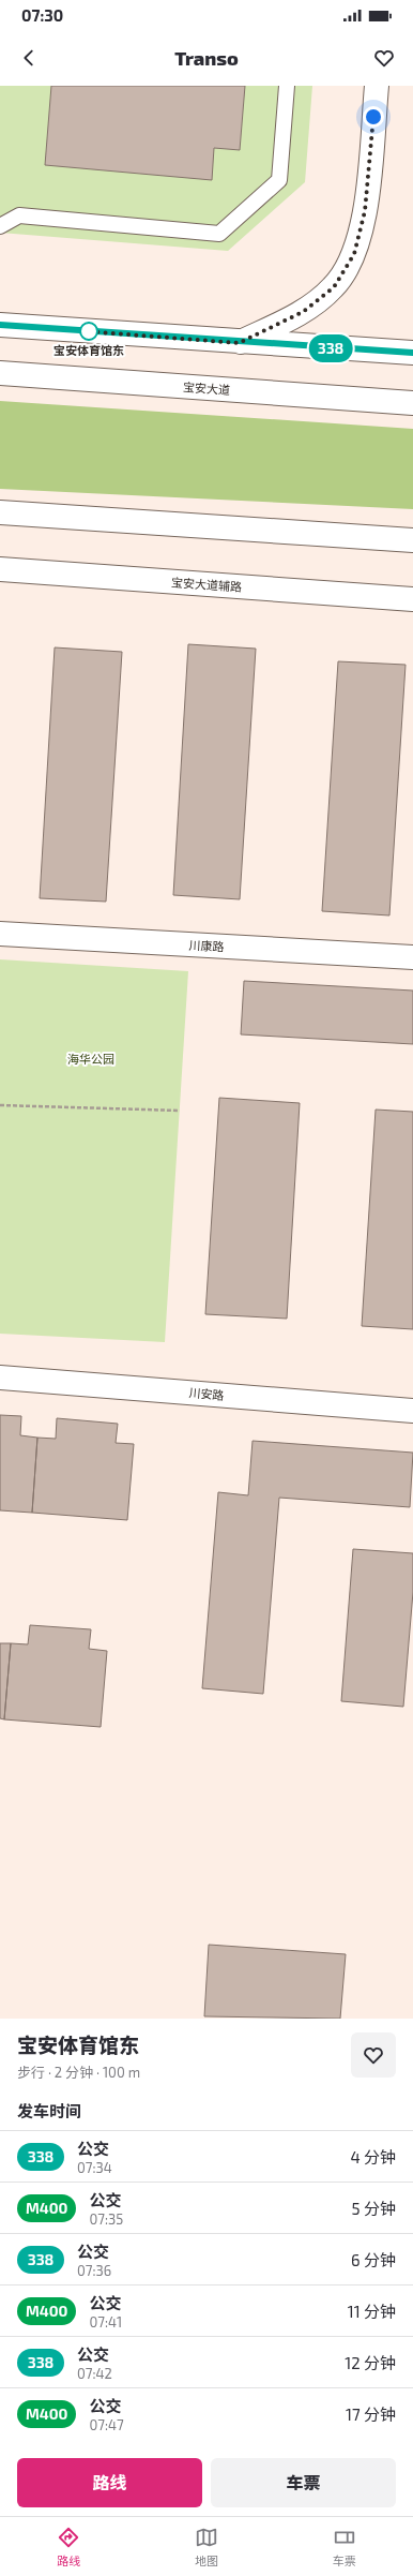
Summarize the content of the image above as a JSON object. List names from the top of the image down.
{
  "streets": {
    "main road": [
      "宝安大道",
      "宝安大道辅路",
      "川康路",
      "川安路"
    ]
  },
  "parks": ["海华公园"],
  "places": ["宝安体育馆东"],
  "lines": ["bus line 338"],
  "page": {
    "status": "07:30",
    "header": "Transo",
    "on_map": "338",
    "heading": [
      ["宝安体育馆东", "步行 · 2 分钟 · 100 m"],
      "发车时间"
    ],
    "list": [
      {
        "mark": "338",
        "name": "公交",
        "note": "07:34",
        "value": "4 分钟"
      },
      {
        "mark": "M400",
        "name": "公交",
        "note": "07:35",
        "value": "5 分钟"
      },
      {
        "mark": "338",
        "name": "公交",
        "note": "07:36",
        "value": "6 分钟"
      },
      {
        "mark": "M400",
        "name": "公交",
        "note": "07:41",
        "value": "11 分钟"
      },
      {
        "mark": "338",
        "name": "公交",
        "note": "07:42",
        "value": "12 分钟"
      },
      {
        "mark": "M400",
        "name": "公交",
        "note": "07:47",
        "value": "17 分钟"
      }
    ],
    "buttons": ["路线", "车票"],
    "tabs": ["路线", "地图", "车票"]
  }
}
